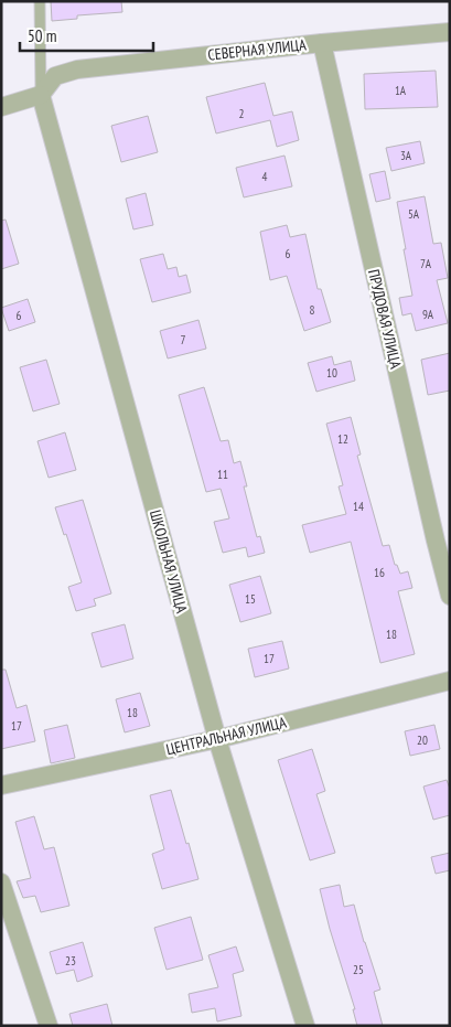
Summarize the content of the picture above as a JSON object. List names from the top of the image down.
{
  "streets": {
    "street": [
      "СЕВЕРНАЯ УЛИЦА",
      "ПРУДОВАЯ УЛИЦА",
      "ШКОЛЬНАЯ УЛИЦА",
      "ЦЕНТРАЛЬНАЯ УЛИЦА"
    ]
  },
  "crossings": [
    ["СЕВЕРНАЯ УЛИЦА", "ПРУДОВАЯ УЛИЦА"],
    ["СЕВЕРНАЯ УЛИЦА", "ШКОЛЬНАЯ УЛИЦА"],
    ["ШКОЛЬНАЯ УЛИЦА", "ЦЕНТРАЛЬНАЯ УЛИЦА"]
  ],
  "house_numbers": [
    "1А",
    "2",
    "3А",
    "4",
    "5А",
    "6",
    "7А",
    "8",
    "9А",
    "6",
    "7",
    "10",
    "12",
    "11",
    "14",
    "16",
    "15",
    "18",
    "17",
    "18",
    "17",
    "20",
    "23",
    "25"
  ],
  "scale_bar": "50 m"
}
